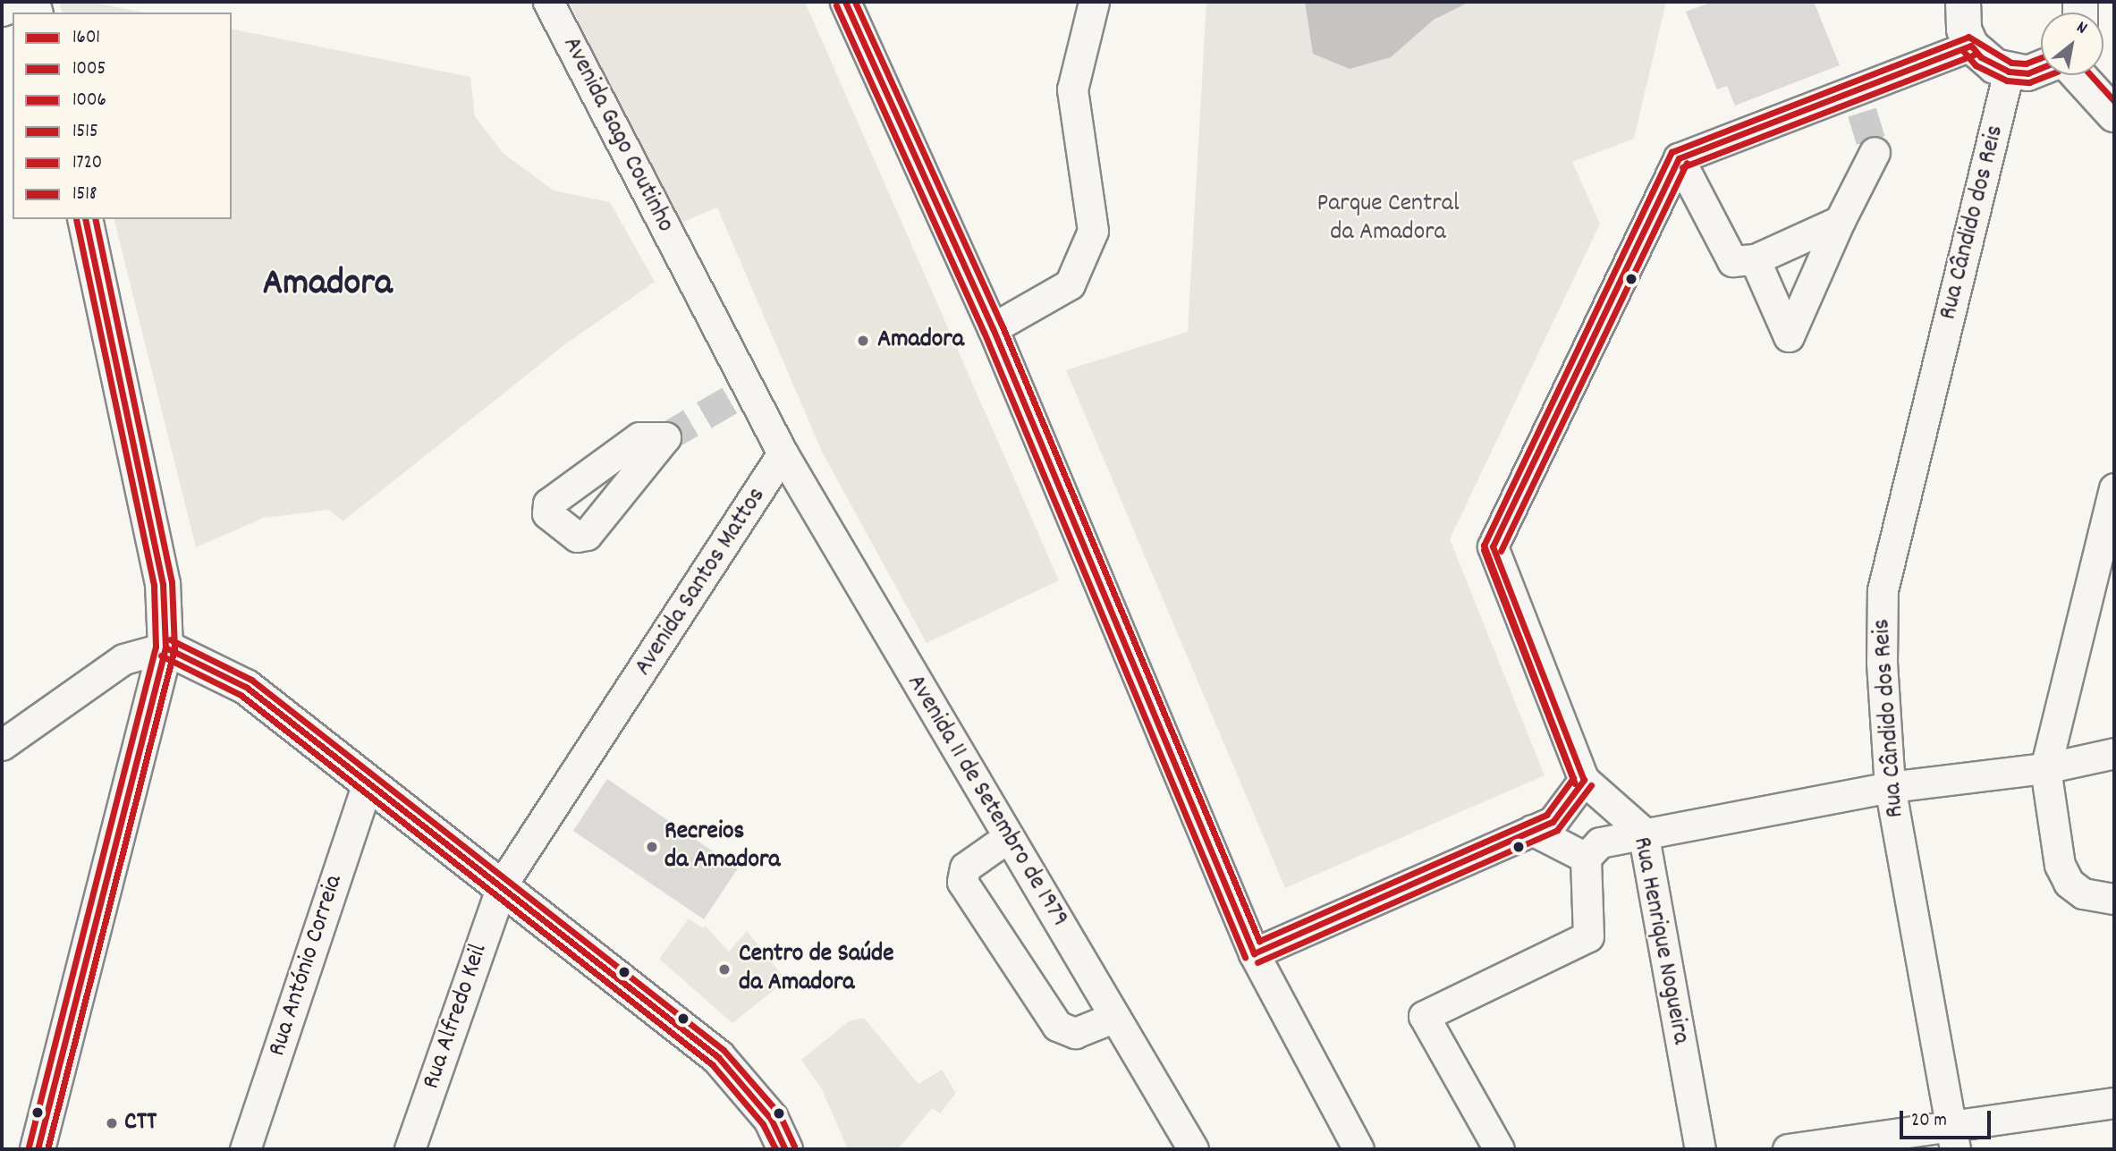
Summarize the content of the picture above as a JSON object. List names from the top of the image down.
{
  "streets": {
    "street": [
      "Avenida Gago Coutinho",
      "Rua Cândido dos Reis",
      "Avenida Santos Mattos",
      "Avenida 11 de Setembro de 1979",
      "Rua Henrique Nogueira",
      "Rua António Correia",
      "Rua Alfredo Keil"
    ]
  },
  "crossings": [
    ["Avenida Gago Coutinho", "Avenida Santos Mattos"],
    ["Avenida Gago Coutinho", "Avenida 11 de Setembro de 1979"],
    ["Avenida Santos Mattos", "Avenida 11 de Setembro de 1979"],
    ["Avenida Santos Mattos", "Rua Alfredo Keil"]
  ],
  "districts": ["Amadora"],
  "parks": ["Parque Central da Amadora"],
  "places": [
    "Amadora",
    "Recreios da Amadora",
    "Centro de Saúde da Amadora",
    "CTT"
  ],
  "lines": [
    "transit line 1005",
    "transit line 1518",
    "transit line 1006",
    "transit line 1601",
    "transit line 1515",
    "transit line 1720"
  ],
  "legend": [
    "1601",
    "1005",
    "1006",
    "1515",
    "1720",
    "1518"
  ],
  "scale_bar": "20 m",
  "north": "top right"
}
